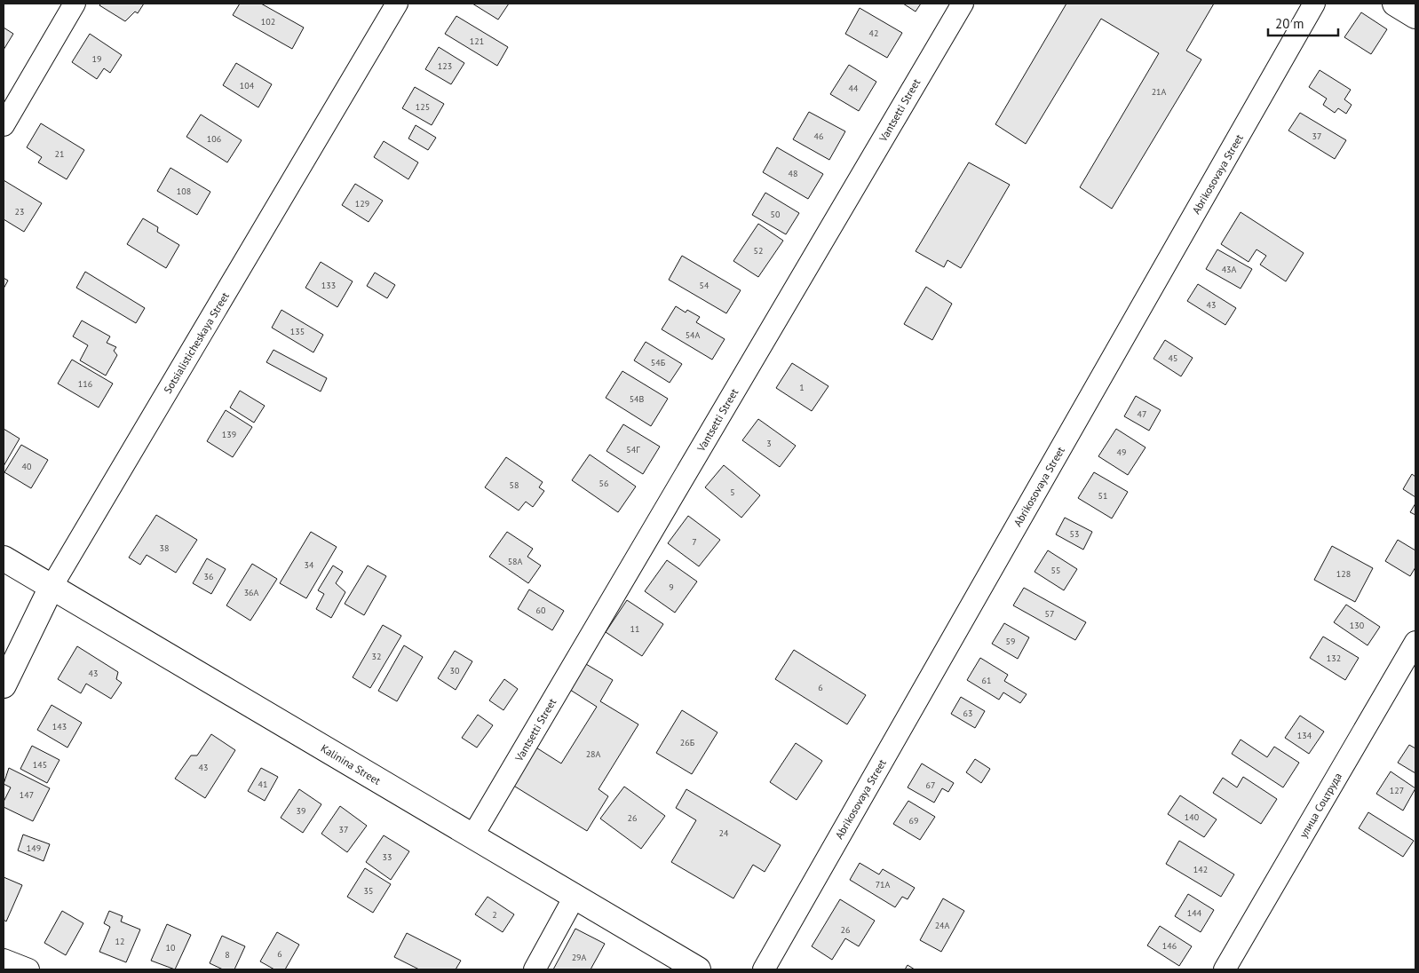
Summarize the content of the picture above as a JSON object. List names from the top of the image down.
{
  "streets": {
    "main road": ["Sotsialisticheskaya Street", "Kalinina Street"],
    "street": ["Vantsetti Street", "Abrikosovaya Street", "улица Соцтруда"]
  },
  "crossings": [
    ["Vantsetti Street", "Kalinina Street"],
    ["Sotsialisticheskaya Street", "Kalinina Street"]
  ],
  "house_numbers": [
    "102",
    "42",
    "121",
    "19",
    "123",
    "104",
    "44",
    "21А",
    "125",
    "46",
    "37",
    "106",
    "21",
    "48",
    "108",
    "129",
    "23",
    "50",
    "52",
    "43А",
    "133",
    "54",
    "43",
    "135",
    "54А",
    "45",
    "54Б",
    "116",
    "1",
    "54В",
    "47",
    "139",
    "3",
    "54Г",
    "49",
    "40",
    "56",
    "58",
    "5",
    "51",
    "53",
    "7",
    "38",
    "58А",
    "34",
    "55",
    "128",
    "36",
    "9",
    "36А",
    "60",
    "57",
    "130",
    "11",
    "59",
    "32",
    "132",
    "30",
    "43",
    "61",
    "6",
    "63",
    "143",
    "134",
    "26Б",
    "28А",
    "145",
    "43",
    "41",
    "67",
    "127",
    "147",
    "39",
    "140",
    "26",
    "69",
    "37",
    "24",
    "149",
    "33",
    "142",
    "71А",
    "35",
    "144",
    "2",
    "24А",
    "26",
    "12",
    "146",
    "10",
    "6",
    "8",
    "29А"
  ],
  "scale_bar": "20 m"
}
